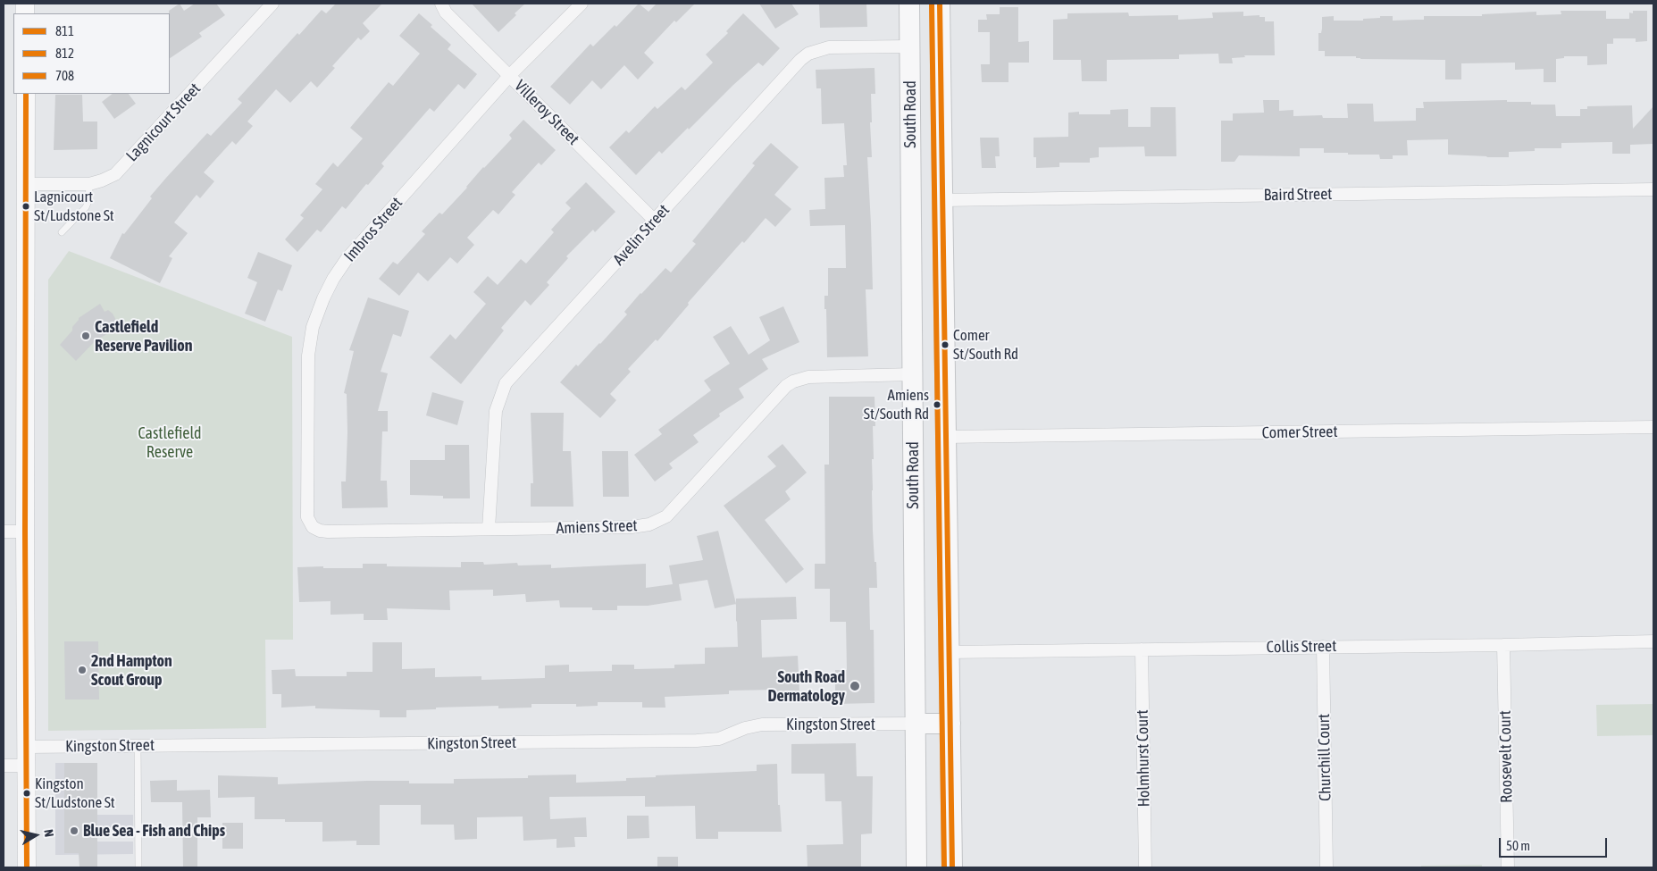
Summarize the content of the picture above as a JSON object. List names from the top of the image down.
{
  "streets": {
    "main road": ["South Road"],
    "street": [
      "Villeroy Street",
      "Lagnicourt Street",
      "Baird Street",
      "Imbros Street",
      "Avelin Street",
      "Comer Street",
      "Amiens Street",
      "Collis Street",
      "Kingston Street",
      "Roosevelt Court",
      "Churchill Court",
      "Holmhurst Court"
    ]
  },
  "crossings": [
    ["Villeroy Street", "Imbros Street"],
    ["Villeroy Street", "Avelin Street"],
    ["South Road", "Baird Street"],
    ["South Road", "Avelin Street"],
    ["South Road", "Comer Street"],
    ["South Road", "Amiens Street"],
    ["South Road", "Collis Street"],
    ["South Road", "Kingston Street"],
    ["Imbros Street", "Amiens Street"],
    ["Avelin Street", "Amiens Street"],
    ["Collis Street", "Roosevelt Court"],
    ["Collis Street", "Churchill Court"],
    ["Collis Street", "Holmhurst Court"]
  ],
  "parks": ["Castlefield Reserve"],
  "places": [
    "Lagnicourt St/Ludstone St",
    "Castlefield Reserve Pavilion",
    "Comer St/South Rd",
    "Amiens St/South Rd",
    "2nd Hampton Scout Group",
    "South Road Dermatology",
    "Kingston St/Ludstone St",
    "Blue Sea - Fish and Chips"
  ],
  "lines": ["transit line 811", "transit line 812", "transit line 708"],
  "legend": ["811", "812", "708"],
  "scale_bar": "50 m",
  "north": "right"
}
